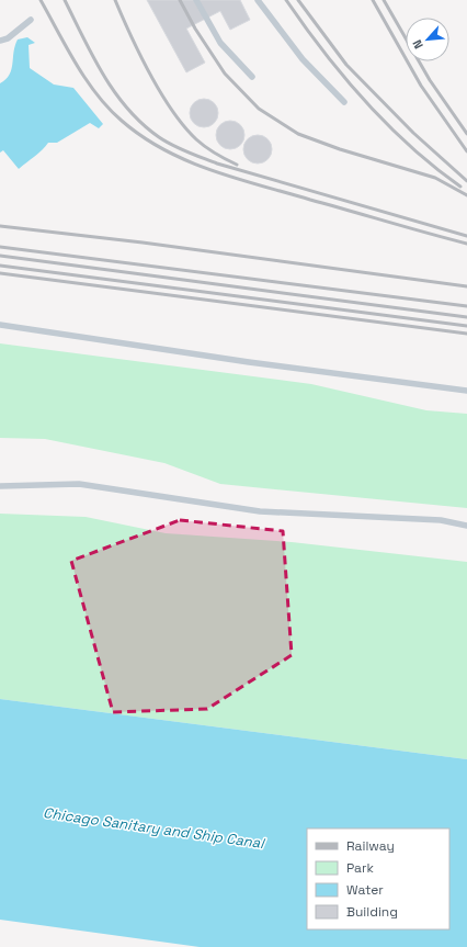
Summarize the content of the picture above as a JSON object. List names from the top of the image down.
{
  "water": ["Chicago Sanitary and Ship Canal"],
  "legend": [
    "Railway",
    "Park",
    "Water",
    "Building"
  ],
  "north": "bottom left"
}
